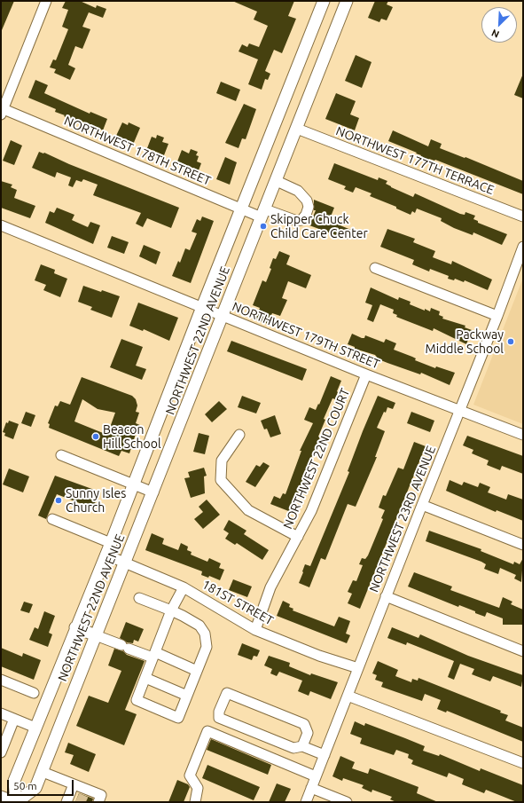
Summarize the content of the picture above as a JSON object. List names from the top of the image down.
{
  "streets": {
    "main road": ["NORTHWEST 22ND AVENUE"],
    "street": [
      "NORTHWEST 178TH STREET",
      "NORTHWEST 177TH TERRACE",
      "NORTHWEST 179TH STREET",
      "NORTHWEST 22ND COURT",
      "NORTHWEST 23RD AVENUE",
      "181ST STREET"
    ]
  },
  "crossings": [
    ["NORTHWEST 178TH STREET", "NORTHWEST 22ND AVENUE"],
    ["NORTHWEST 177TH TERRACE", "NORTHWEST 22ND AVENUE"],
    ["NORTHWEST 179TH STREET", "NORTHWEST 22ND AVENUE"],
    ["NORTHWEST 179TH STREET", "NORTHWEST 22ND COURT"],
    ["NORTHWEST 179TH STREET", "NORTHWEST 23RD AVENUE"],
    ["NORTHWEST 22ND AVENUE", "181ST STREET"],
    ["NORTHWEST 22ND COURT", "181ST STREET"],
    ["NORTHWEST 23RD AVENUE", "181ST STREET"]
  ],
  "places": [
    "Skipper Chuck Child Care Center",
    "Packway Middle School",
    "Beacon Hill School",
    "Sunny Isles Church"
  ],
  "scale_bar": "50 m",
  "north": "bottom left"
}
